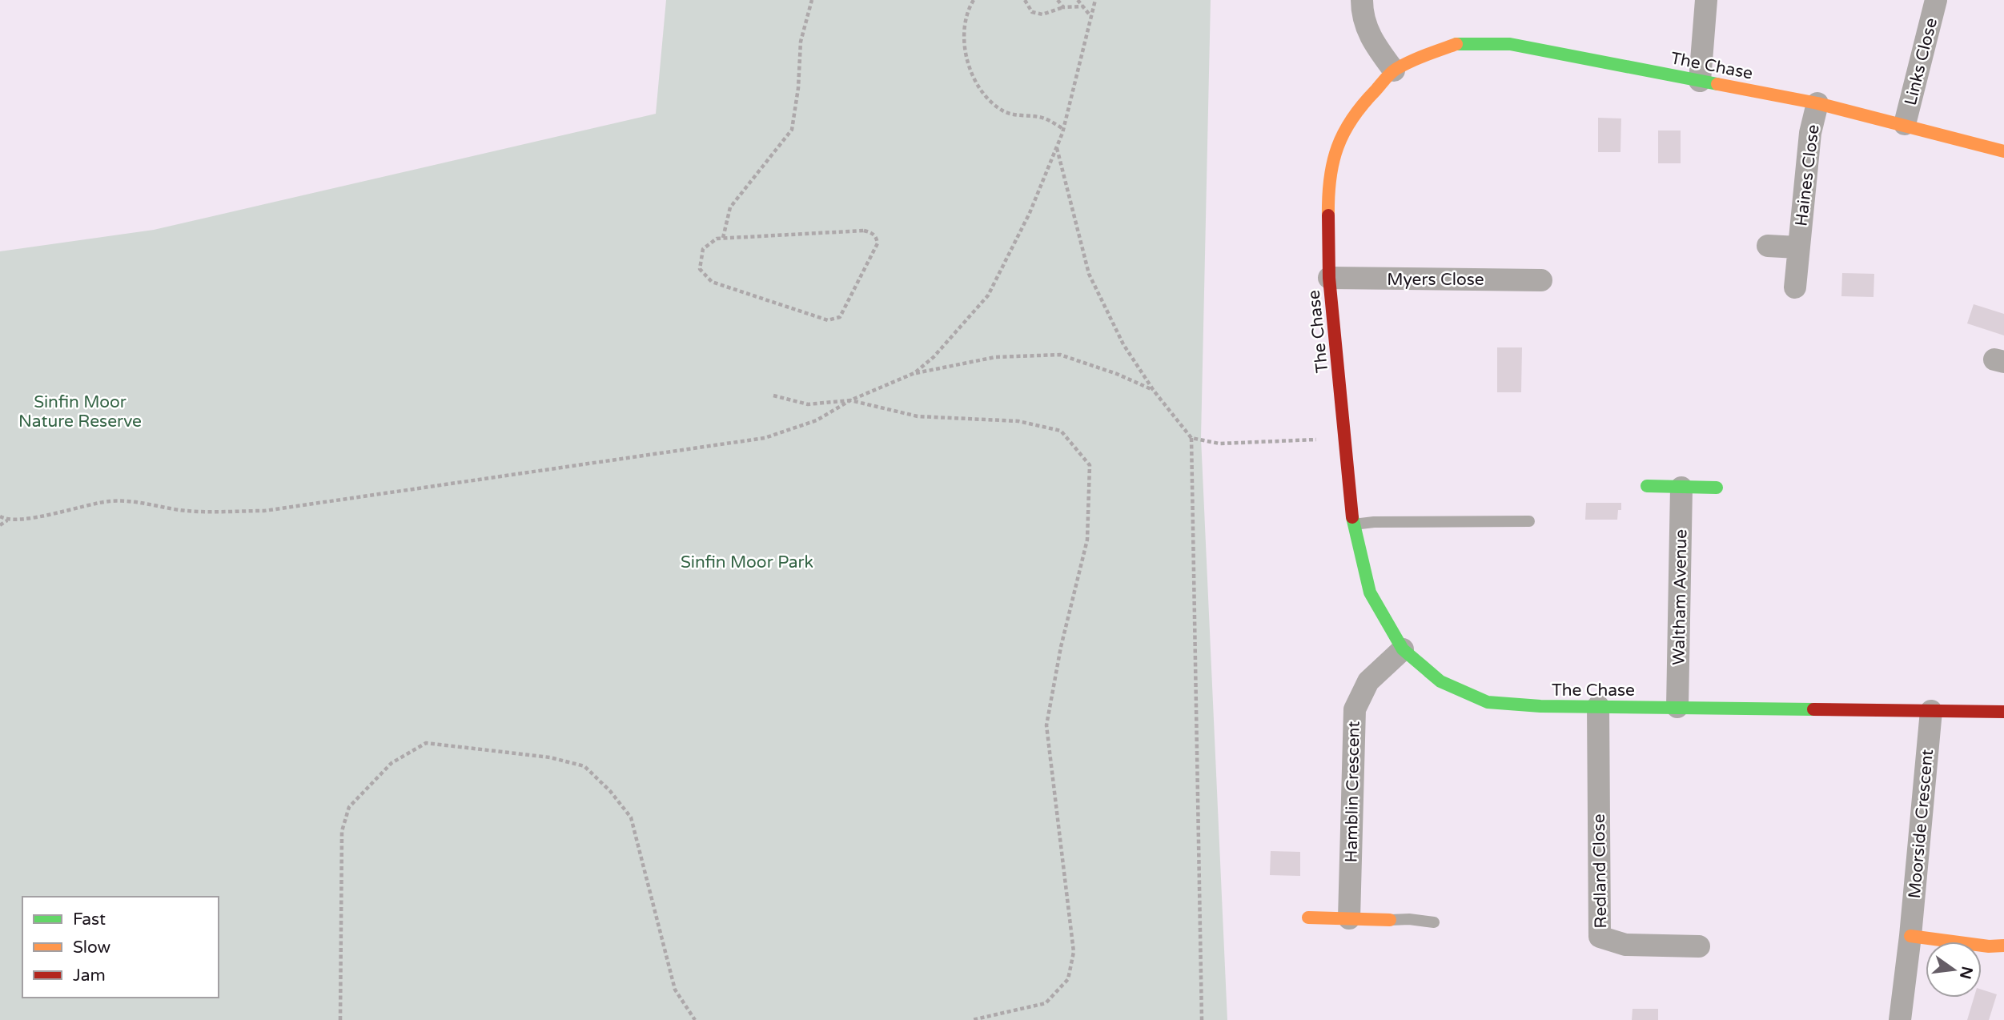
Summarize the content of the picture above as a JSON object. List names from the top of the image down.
{
  "streets": {
    "street": [
      "Links Close",
      "The Chase",
      "Haines Close",
      "Myers Close",
      "Waltham Avenue",
      "Hamblin Crescent",
      "Moorside Crescent",
      "Redland Close"
    ]
  },
  "crossings": [
    ["Links Close", "The Chase"],
    ["The Chase", "Haines Close"],
    ["The Chase", "Myers Close"],
    ["The Chase", "Waltham Avenue"],
    ["The Chase", "Hamblin Crescent"],
    ["The Chase", "Moorside Crescent"],
    ["The Chase", "Redland Close"]
  ],
  "parks": ["Sinfin Moor Nature Reserve", "Sinfin Moor Park"],
  "legend": ["Fast", "Slow", "Jam"],
  "north": "right"
}
